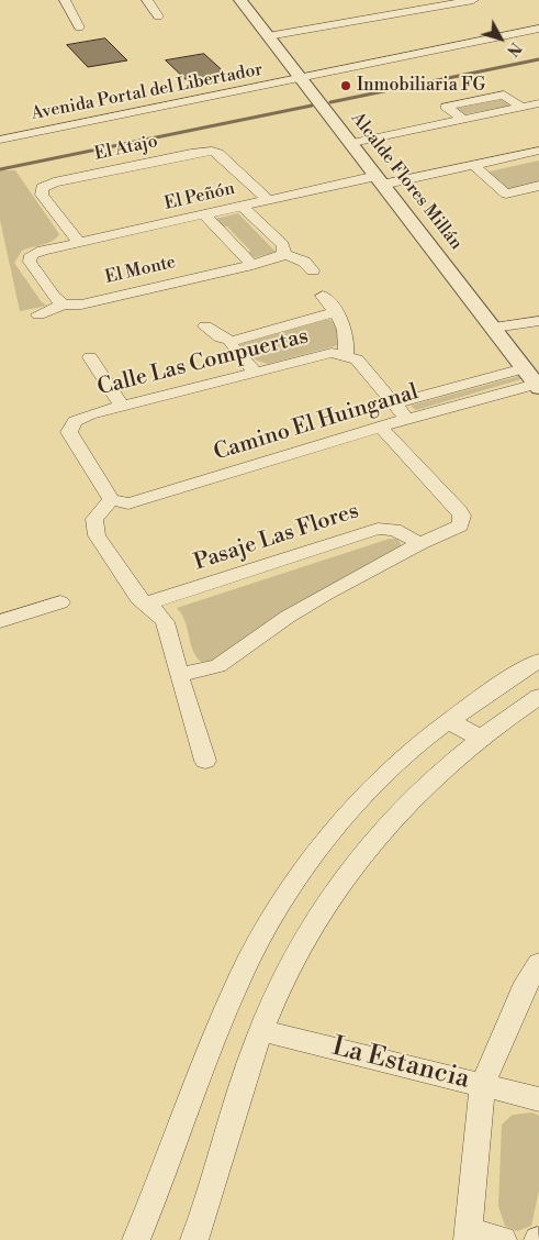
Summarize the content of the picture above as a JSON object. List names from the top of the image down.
{
  "streets": {
    "street": [
      "Avenida Portal del Libertador",
      "El Atajo",
      "Alcalde Flores Millán",
      "El Peñón",
      "El Monte",
      "Calle Las Compuertas",
      "Camino El Huinganal",
      "Pasaje Las Flores",
      "La Estancia"
    ]
  },
  "crossings": [
    ["Avenida Portal del Libertador", "Alcalde Flores Millán"],
    ["El Atajo", "El Peñón"],
    ["Alcalde Flores Millán", "El Peñón"],
    ["Alcalde Flores Millán", "Camino El Huinganal"],
    ["El Peñón", "El Monte"],
    ["Calle Las Compuertas", "Camino El Huinganal"]
  ],
  "places": ["Inmobiliaria FG"],
  "north": "bottom right"
}
